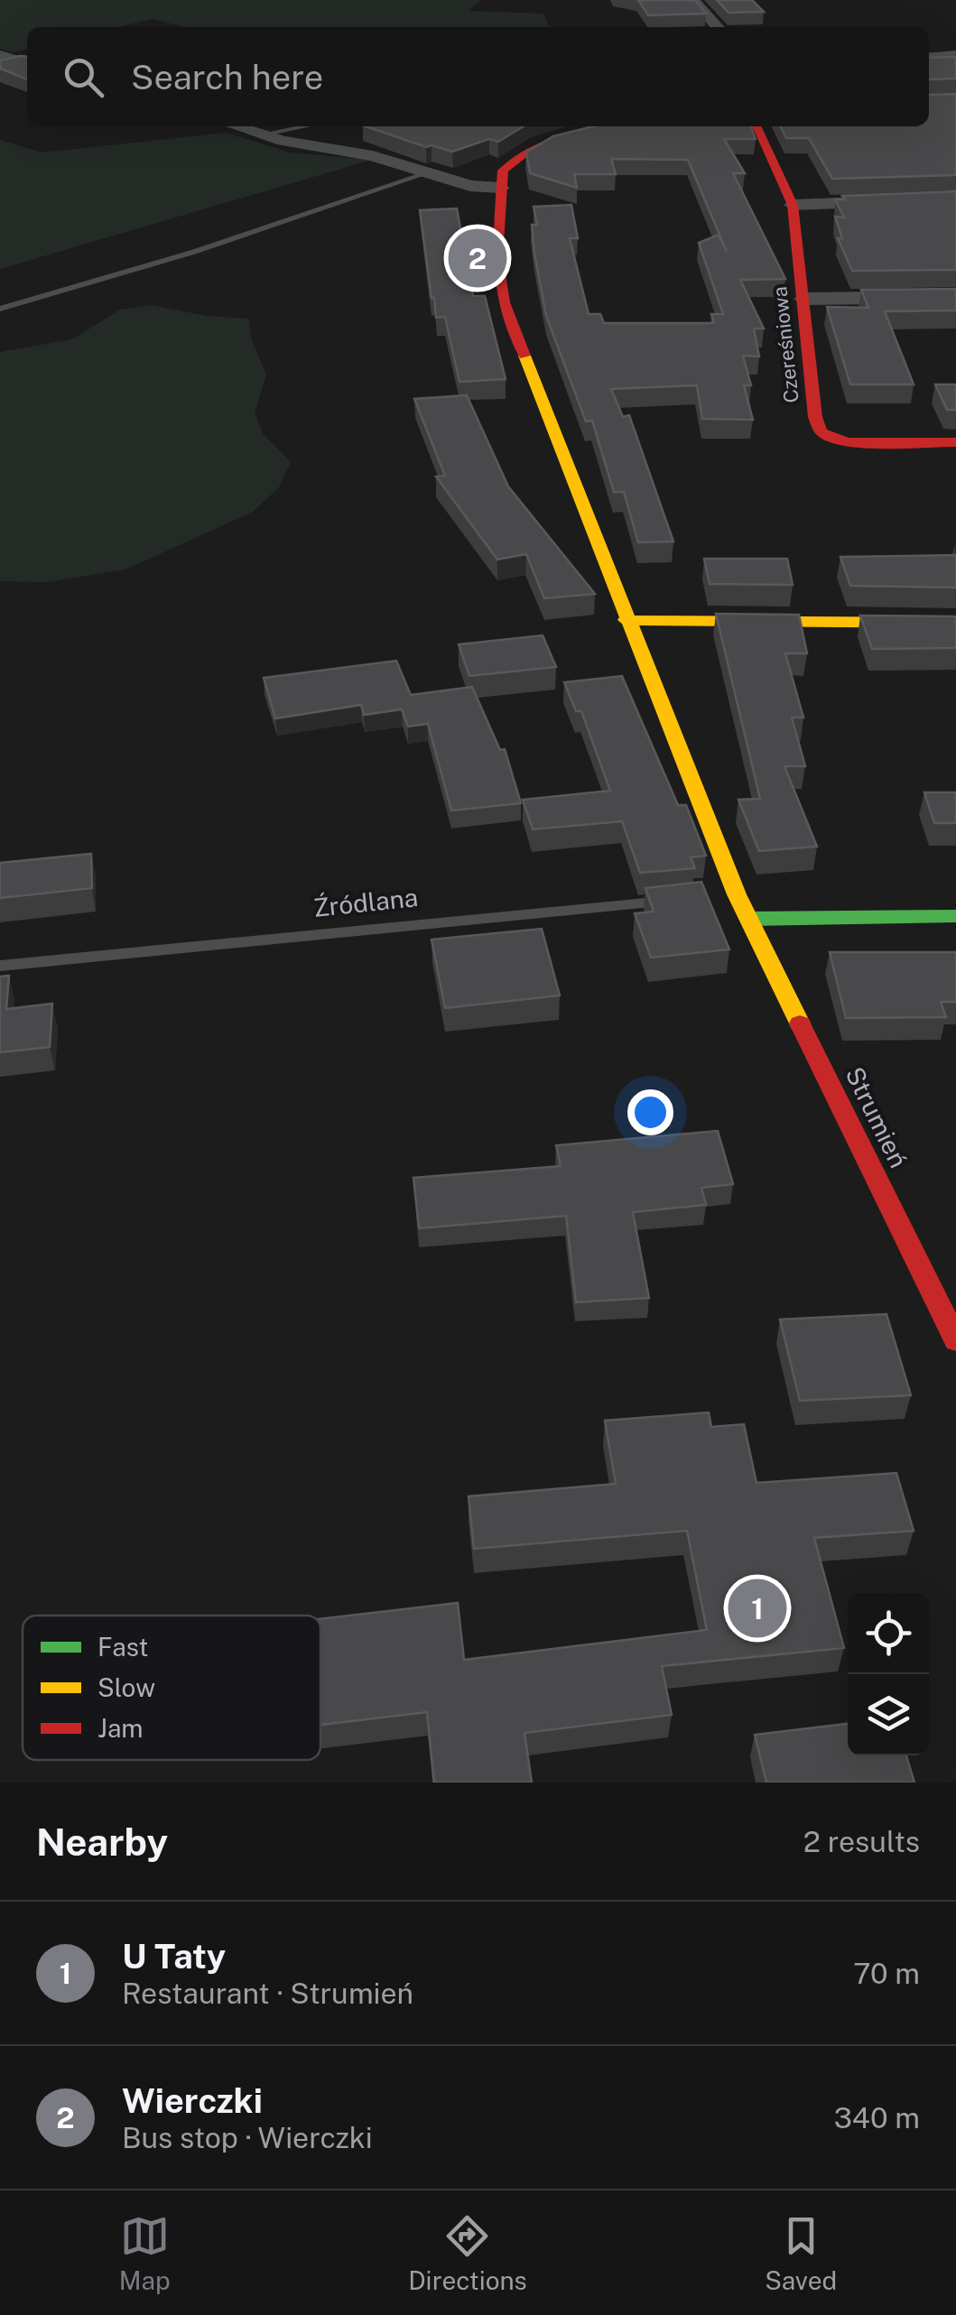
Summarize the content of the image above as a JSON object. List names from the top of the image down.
{
  "streets": {
    "street": ["Czereśniowa", "Strumień"],
    "lane": ["Źródlana"]
  },
  "legend": ["Fast", "Slow", "Jam"],
  "page": {
    "search": "Search here",
    "pins": ["2", "1"],
    "heading": ["Nearby", "2 results"],
    "list": [
      {
        "mark": "1",
        "name": "U Taty",
        "note": "Restaurant · Strumień",
        "value": "70 m"
      },
      {
        "mark": "2",
        "name": "Wierczki",
        "note": "Bus stop · Wierczki",
        "value": "340 m"
      }
    ],
    "nav": ["Map", "Directions", "Saved"]
  }
}
